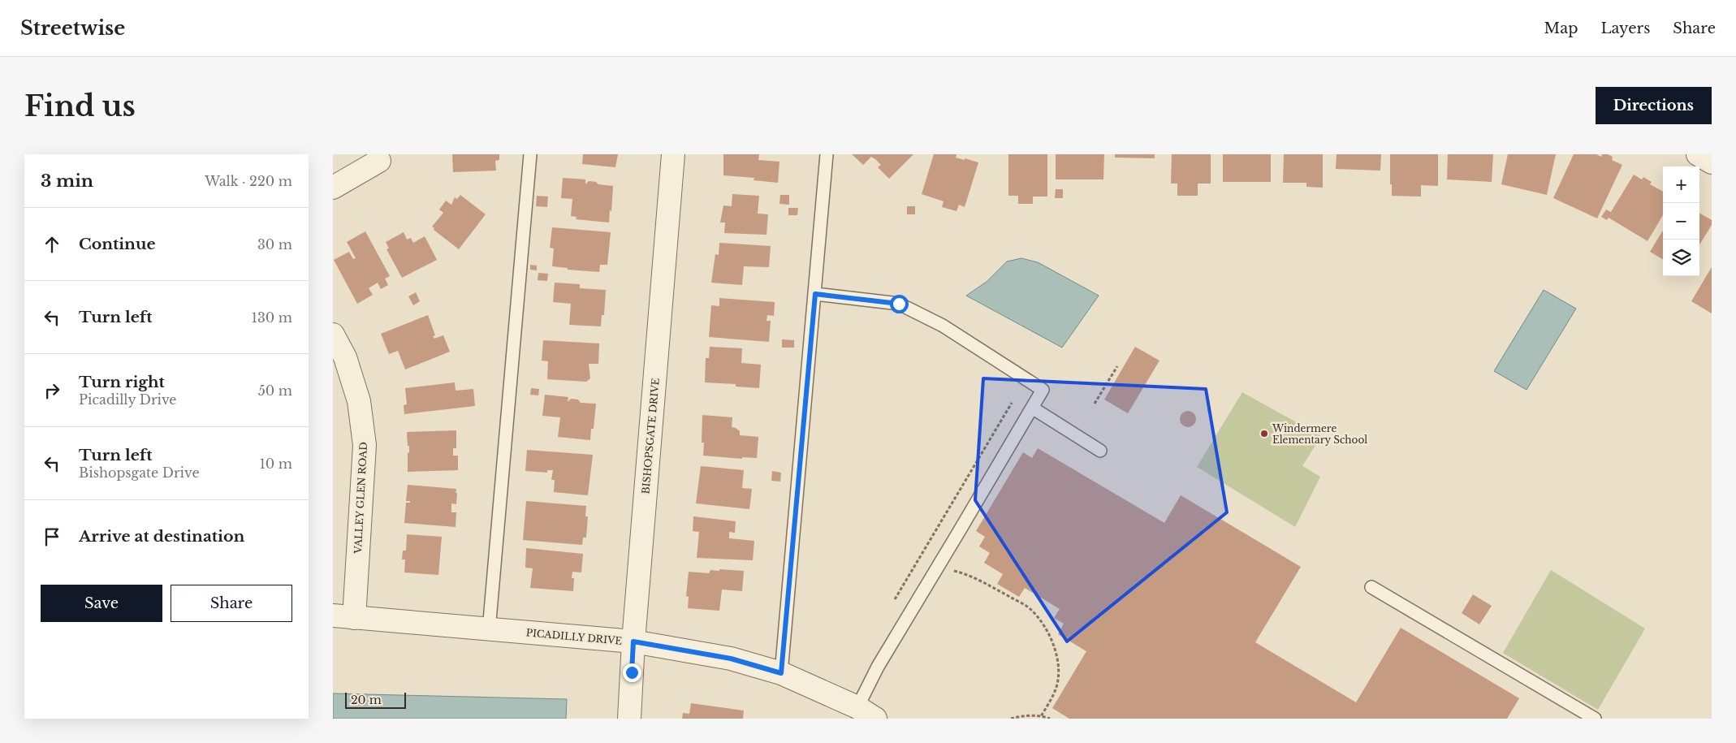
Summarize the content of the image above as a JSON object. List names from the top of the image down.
{
  "streets": {
    "street": ["BISHOPSGATE DRIVE", "VALLEY GLEN ROAD", "PICADILLY DRIVE"]
  },
  "crossings": [
    ["BISHOPSGATE DRIVE", "PICADILLY DRIVE"],
    ["VALLEY GLEN ROAD", "PICADILLY DRIVE"]
  ],
  "places": ["Windermere Elementary School"],
  "scale_bar": "20 m",
  "page": {
    "header": "Streetwise",
    "nav": ["Map", "Layers", "Share"],
    "buttons": [
      "Directions",
      ["Save", "Share"]
    ],
    "title": "Find us",
    "heading": ["3 min", "Walk · 220 m"],
    "map_buttons": ["+", "−"],
    "list": [
      ["Continue", "30 m"],
      ["Turn left", "130 m"],
      ["Turn right", "Picadilly Drive", "50 m"],
      ["Turn left", "Bishopsgate Drive", "10 m"],
      "Arrive at destination"
    ],
    "scale": "20 m"
  }
}
